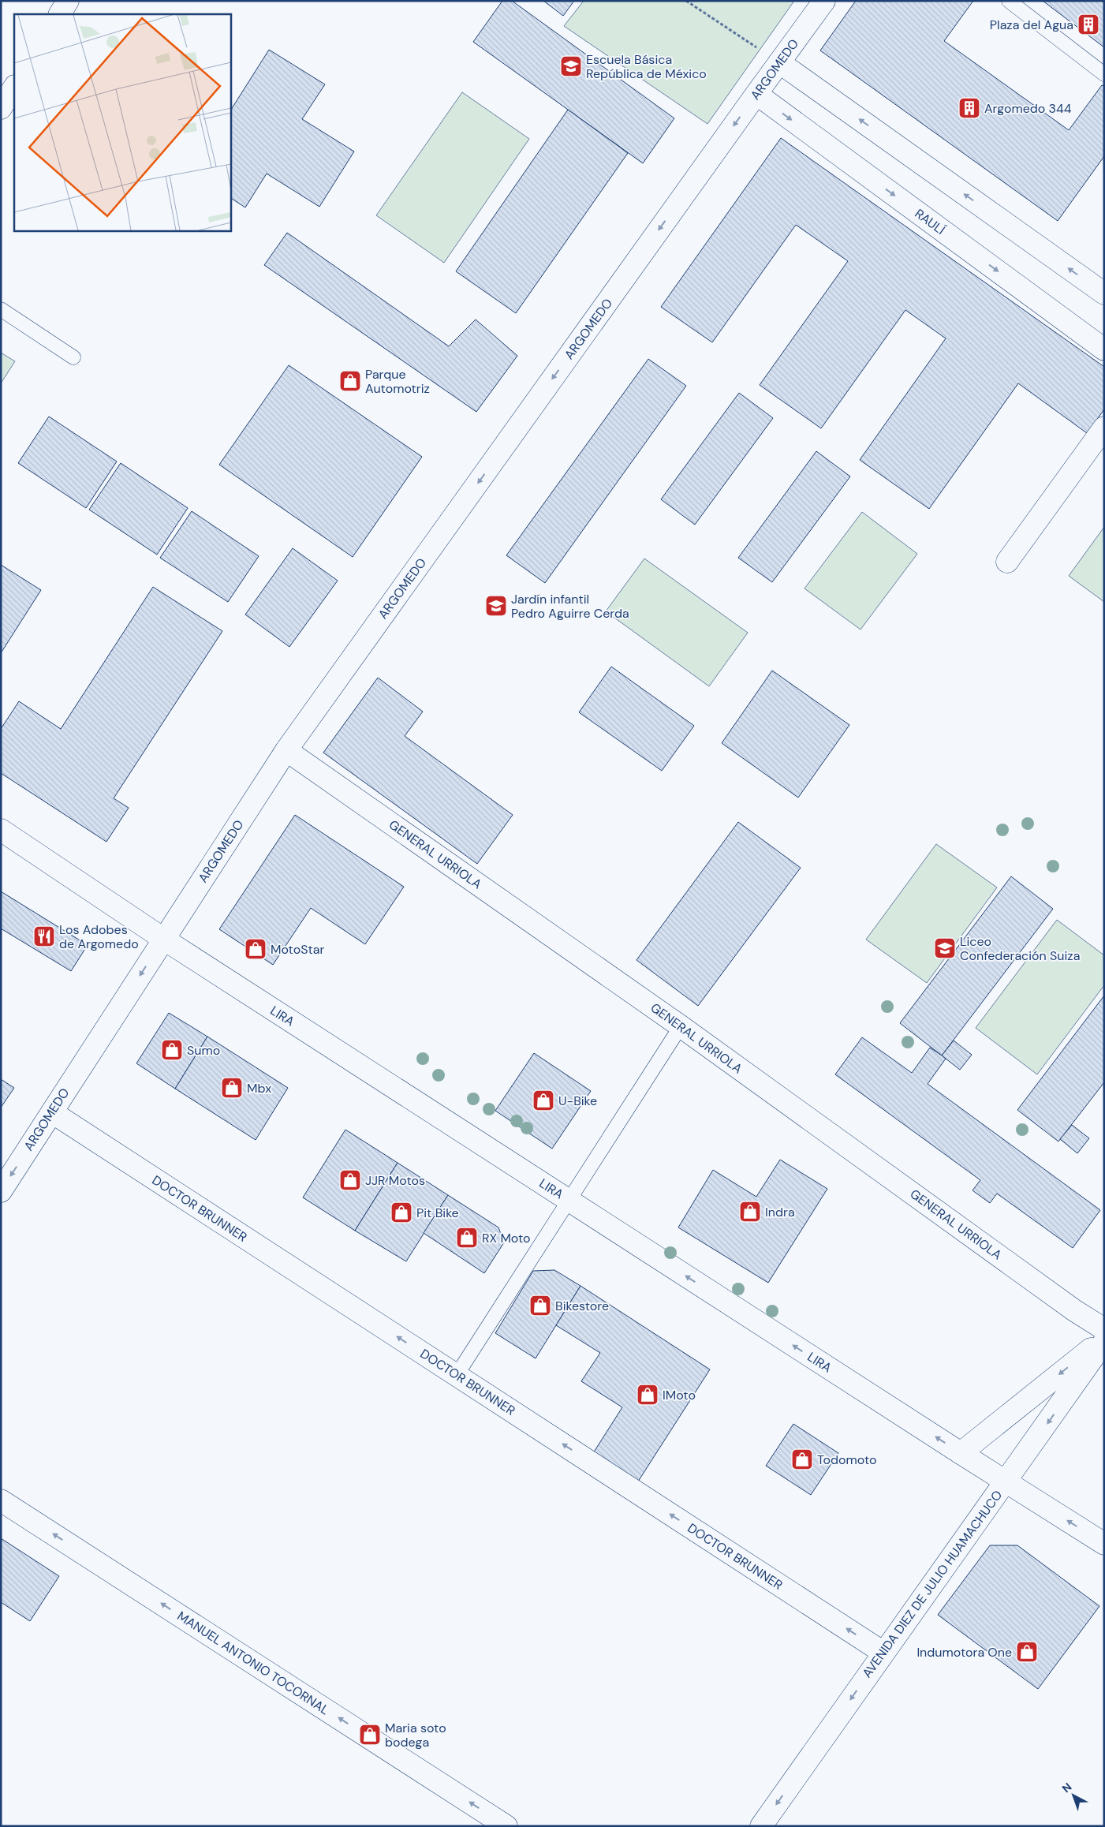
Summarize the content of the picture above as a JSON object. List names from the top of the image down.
{
  "streets": {
    "street": [
      "ARGOMEDO",
      "RAULÍ",
      "GENERAL URRIOLA",
      "LIRA",
      "DOCTOR BRUNNER",
      "AVENIDA DIEZ DE JULIO HUAMACHUCO",
      "MANUEL ANTONIO TOCORNAL"
    ]
  },
  "crossings": [
    ["ARGOMEDO", "RAULÍ"],
    ["ARGOMEDO", "GENERAL URRIOLA"],
    ["ARGOMEDO", "LIRA"],
    ["ARGOMEDO", "DOCTOR BRUNNER"],
    ["LIRA", "AVENIDA DIEZ DE JULIO HUAMACHUCO"],
    ["DOCTOR BRUNNER", "AVENIDA DIEZ DE JULIO HUAMACHUCO"]
  ],
  "one_way": [
    "ARGOMEDO",
    "LIRA",
    "DOCTOR BRUNNER",
    "MANUEL ANTONIO TOCORNAL"
  ],
  "places": {
    "building": ["Plaza del Agua", "Argomedo 344"],
    "school or university": ["Escuela Básica República de México", "Jardín infantil Pedro Aguirre Cerda", "Liceo Confederación Suiza"],
    "shop": [
      "Parque Automotriz",
      "MotoStar",
      "Sumo",
      "Mbx",
      "U-Bike",
      "JJR Motos",
      "Indra",
      "Pit Bike",
      "RX Moto",
      "Bikestore",
      "IMoto",
      "Todomoto",
      "Indumotora One",
      "Maria soto bodega"
    ],
    "restaurant": ["Los Adobes de Argomedo"]
  },
  "north": "top left"
}
